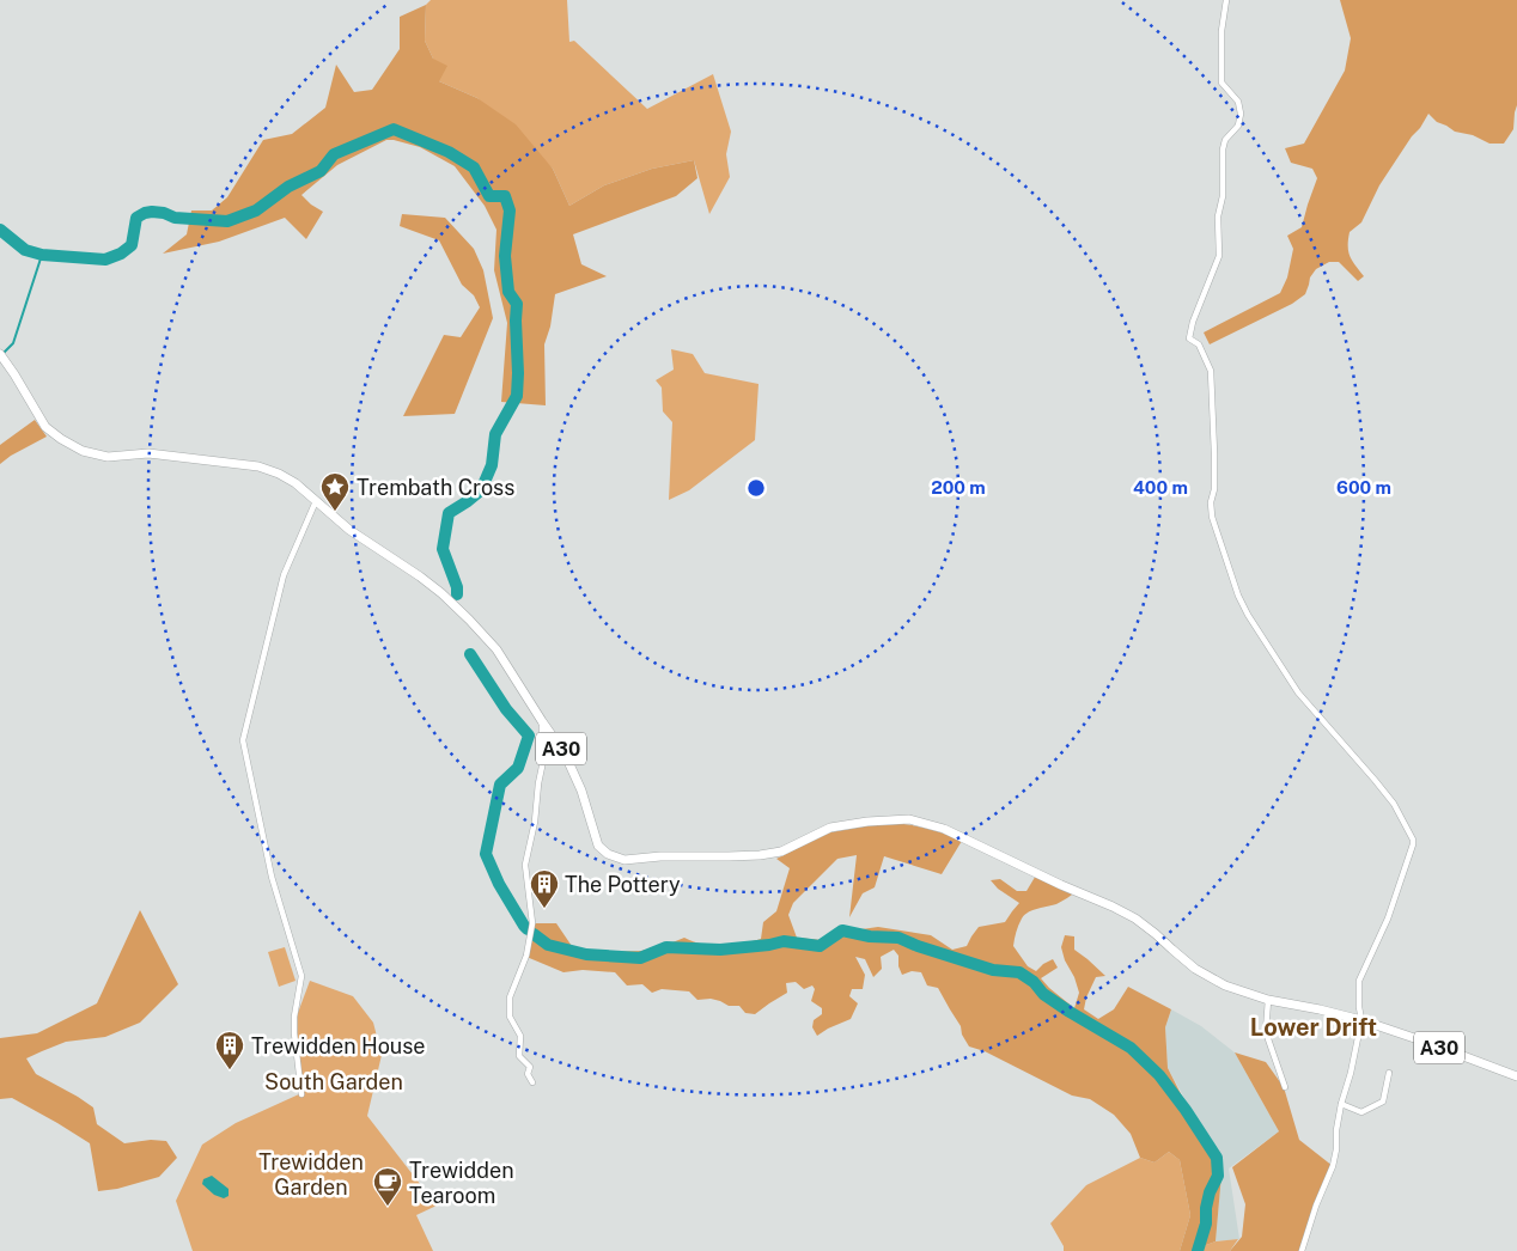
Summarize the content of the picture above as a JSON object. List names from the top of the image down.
{
  "streets": {
    "main road": ["A30"]
  },
  "districts": ["Lower Drift"],
  "parks": ["South Garden", "Trewidden Garden"],
  "places": {
    "place": ["Trembath Cross"],
    "building": ["The Pottery", "Trewidden House"],
    "cafe": ["Trewidden Tearoom"]
  },
  "rings": ["200 m", "400 m", "600 m"]
}
